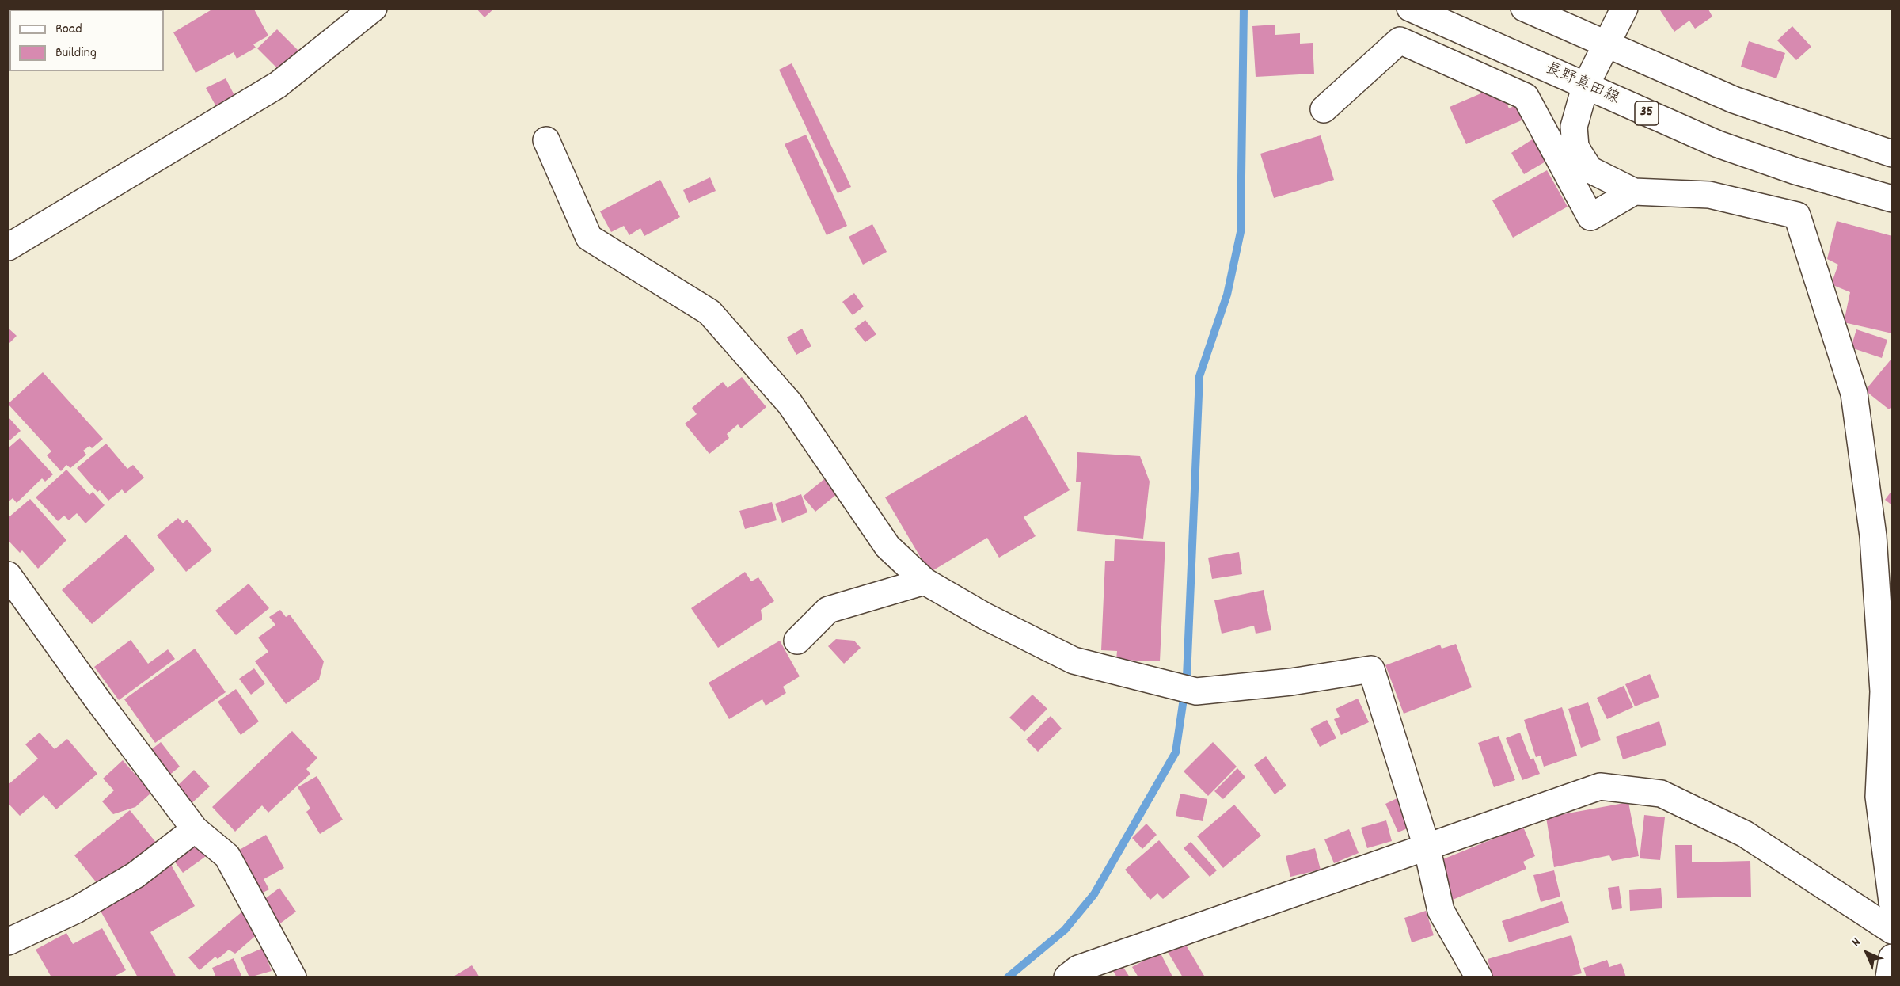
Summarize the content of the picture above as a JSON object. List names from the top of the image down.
{
  "streets": {
    "street": ["長野真田線", "35"]
  },
  "legend": ["Road", "Building"],
  "north": "top left"
}
